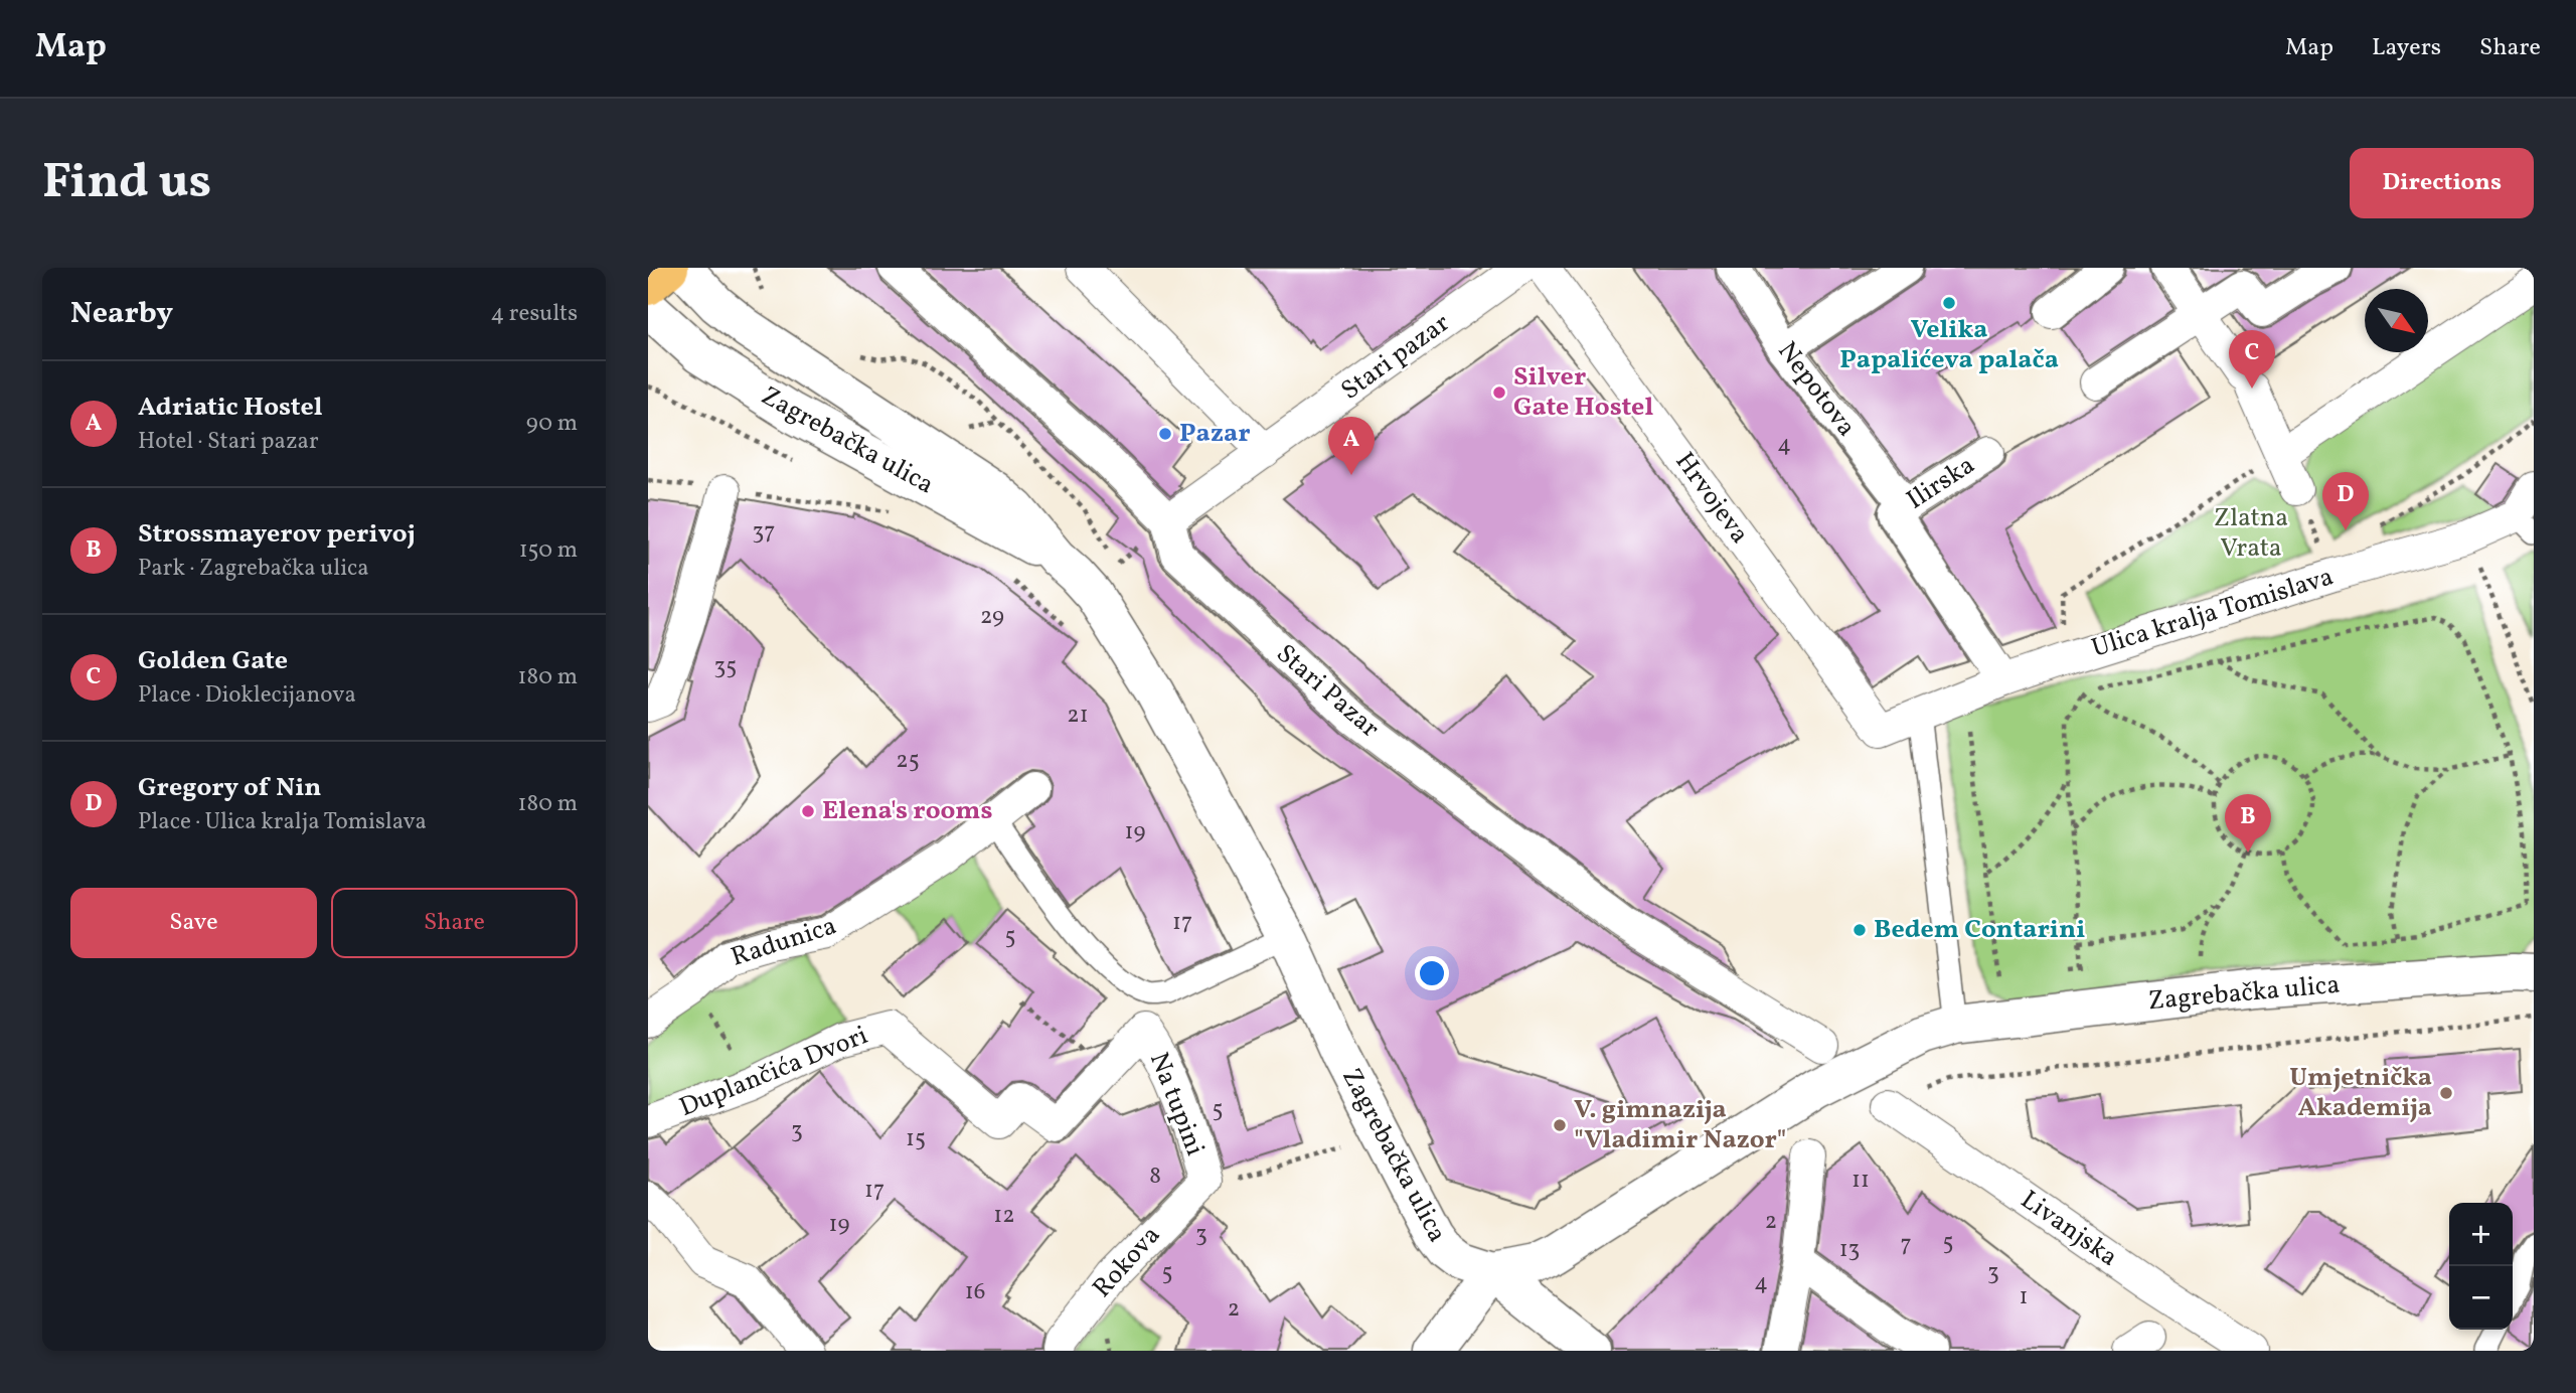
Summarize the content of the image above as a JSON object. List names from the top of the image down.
{
  "streets": {
    "street": [
      "Stari pazar",
      "Nepotova",
      "Zagrebačka ulica",
      "Ilirska",
      "Hrvojeva",
      "Ulica kralja Tomislava",
      "Stari Pazar",
      "Radunica",
      "Duplančića Dvori",
      "Na tupini",
      "Livanjska",
      "Rokova"
    ]
  },
  "crossings": [
    ["Stari pazar", "Hrvojeva"],
    ["Stari pazar", "Stari Pazar"],
    ["Nepotova", "Ilirska"],
    ["Nepotova", "Ulica kralja Tomislava"],
    ["Hrvojeva", "Ulica kralja Tomislava"],
    ["Duplančića Dvori", "Na tupini"],
    ["Na tupini", "Rokova"]
  ],
  "parks": ["Zlatna Vrata"],
  "places": [
    "Velika Papalićeva palača",
    "Silver Gate Hostel",
    "Pazar",
    "Elena's rooms",
    "Bedem Contarini",
    "Umjetnička Akademija",
    "V. gimnazija \"Vladimir Nazor\""
  ],
  "house_numbers": [
    "4",
    "37",
    "29",
    "35",
    "21",
    "25",
    "19",
    "17",
    "5",
    "5",
    "3",
    "15",
    "8",
    "11",
    "17",
    "12",
    "2",
    "19",
    "3",
    "5",
    "7",
    "13",
    "5",
    "3",
    "4",
    "16",
    "1",
    "2"
  ],
  "north": "bottom right",
  "page": {
    "header": "Map",
    "nav": ["Map", "Layers", "Share"],
    "buttons": [
      "Directions",
      ["Save", "Share"]
    ],
    "title": "Find us",
    "heading": ["Nearby", "4 results"],
    "pins": [
      "C",
      "A",
      "D",
      "B"
    ],
    "list": [
      {
        "mark": "A",
        "name": "Adriatic Hostel",
        "note": "Hotel · Stari pazar",
        "value": "90 m"
      },
      {
        "mark": "B",
        "name": "Strossmayerov perivoj",
        "note": "Park · Zagrebačka ulica",
        "value": "150 m"
      },
      {
        "mark": "C",
        "name": "Golden Gate",
        "note": "Place · Dioklecijanova",
        "value": "180 m"
      },
      {
        "mark": "D",
        "name": "Gregory of Nin",
        "note": "Place · Ulica kralja Tomislava",
        "value": "180 m"
      }
    ],
    "map_buttons": ["+", "−"]
  }
}
